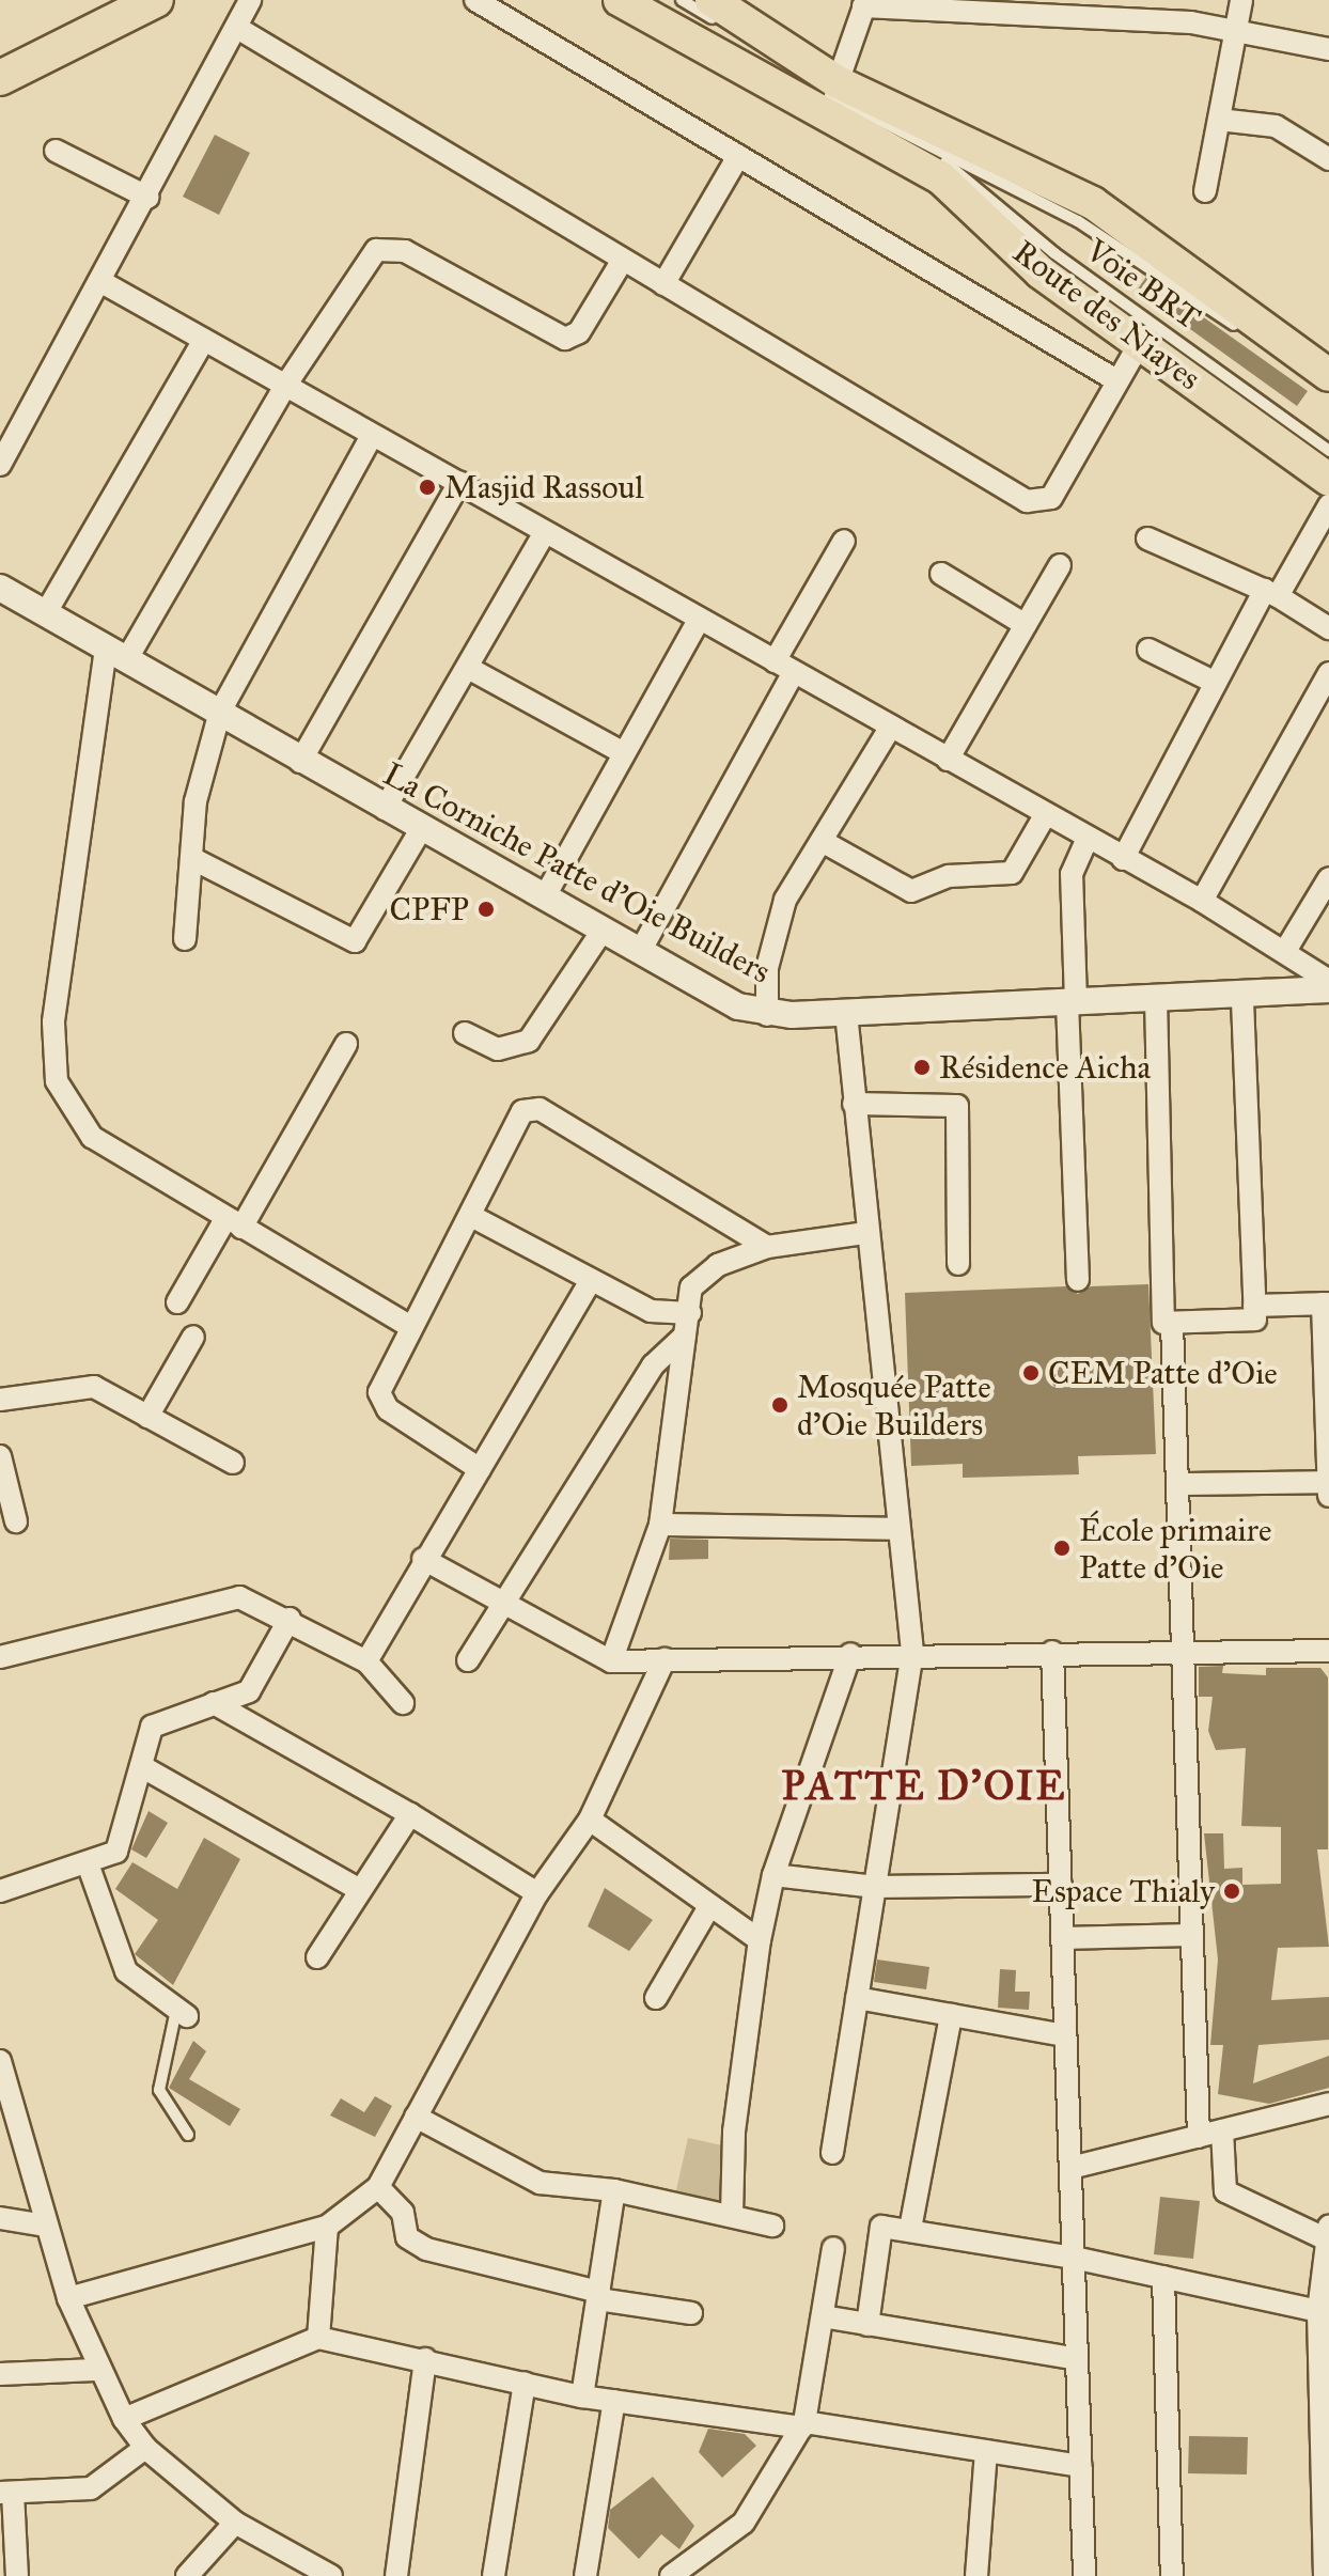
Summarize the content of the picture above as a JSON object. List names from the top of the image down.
{
  "streets": {
    "main road": ["Route des Niayes"],
    "street": ["La Corniche Patte d'Oie Builders"],
    "lane": ["Voie BRT"]
  },
  "districts": ["PATTE D'OIE"],
  "places": [
    "Masjid Rassoul",
    "CPFP",
    "Résidence Aicha",
    "CEM Patte d'Oie",
    "Mosquée Patte d'Oie Builders",
    "École primaire Patte d'Oie",
    "Espace Thialy"
  ]
}
